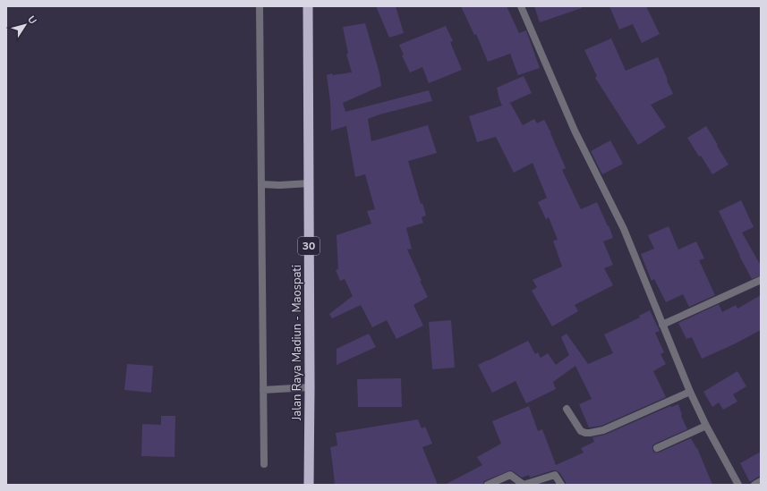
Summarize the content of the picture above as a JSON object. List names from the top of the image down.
{
  "streets": {
    "highway": ["30", "Jalan Raya Madiun - Maospati"]
  },
  "north": "top right"
}
